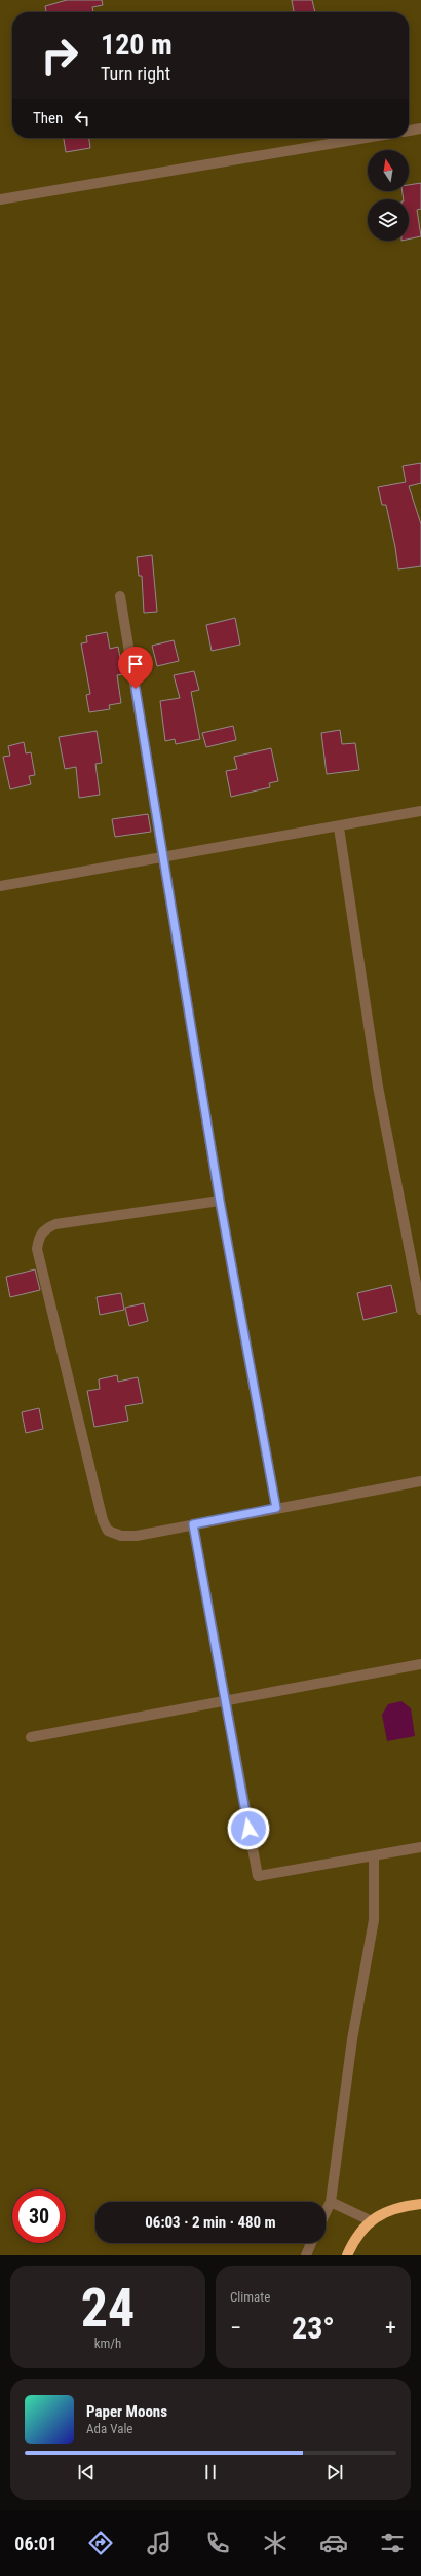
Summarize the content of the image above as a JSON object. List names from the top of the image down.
{
  "north": "top",
  "page": {
    "turn": ["120 m", "Turn right"],
    "then": "Then",
    "limit": "30",
    "trip": "06:03 · 2 min · 480 m",
    "tile": [
      ["24", "km/h"],
      "Climate"
    ],
    "heat": ["−", "23°", "+"],
    "song": ["Paper Moons", "Ada Vale"],
    "tabs": "06:01"
  }
}
